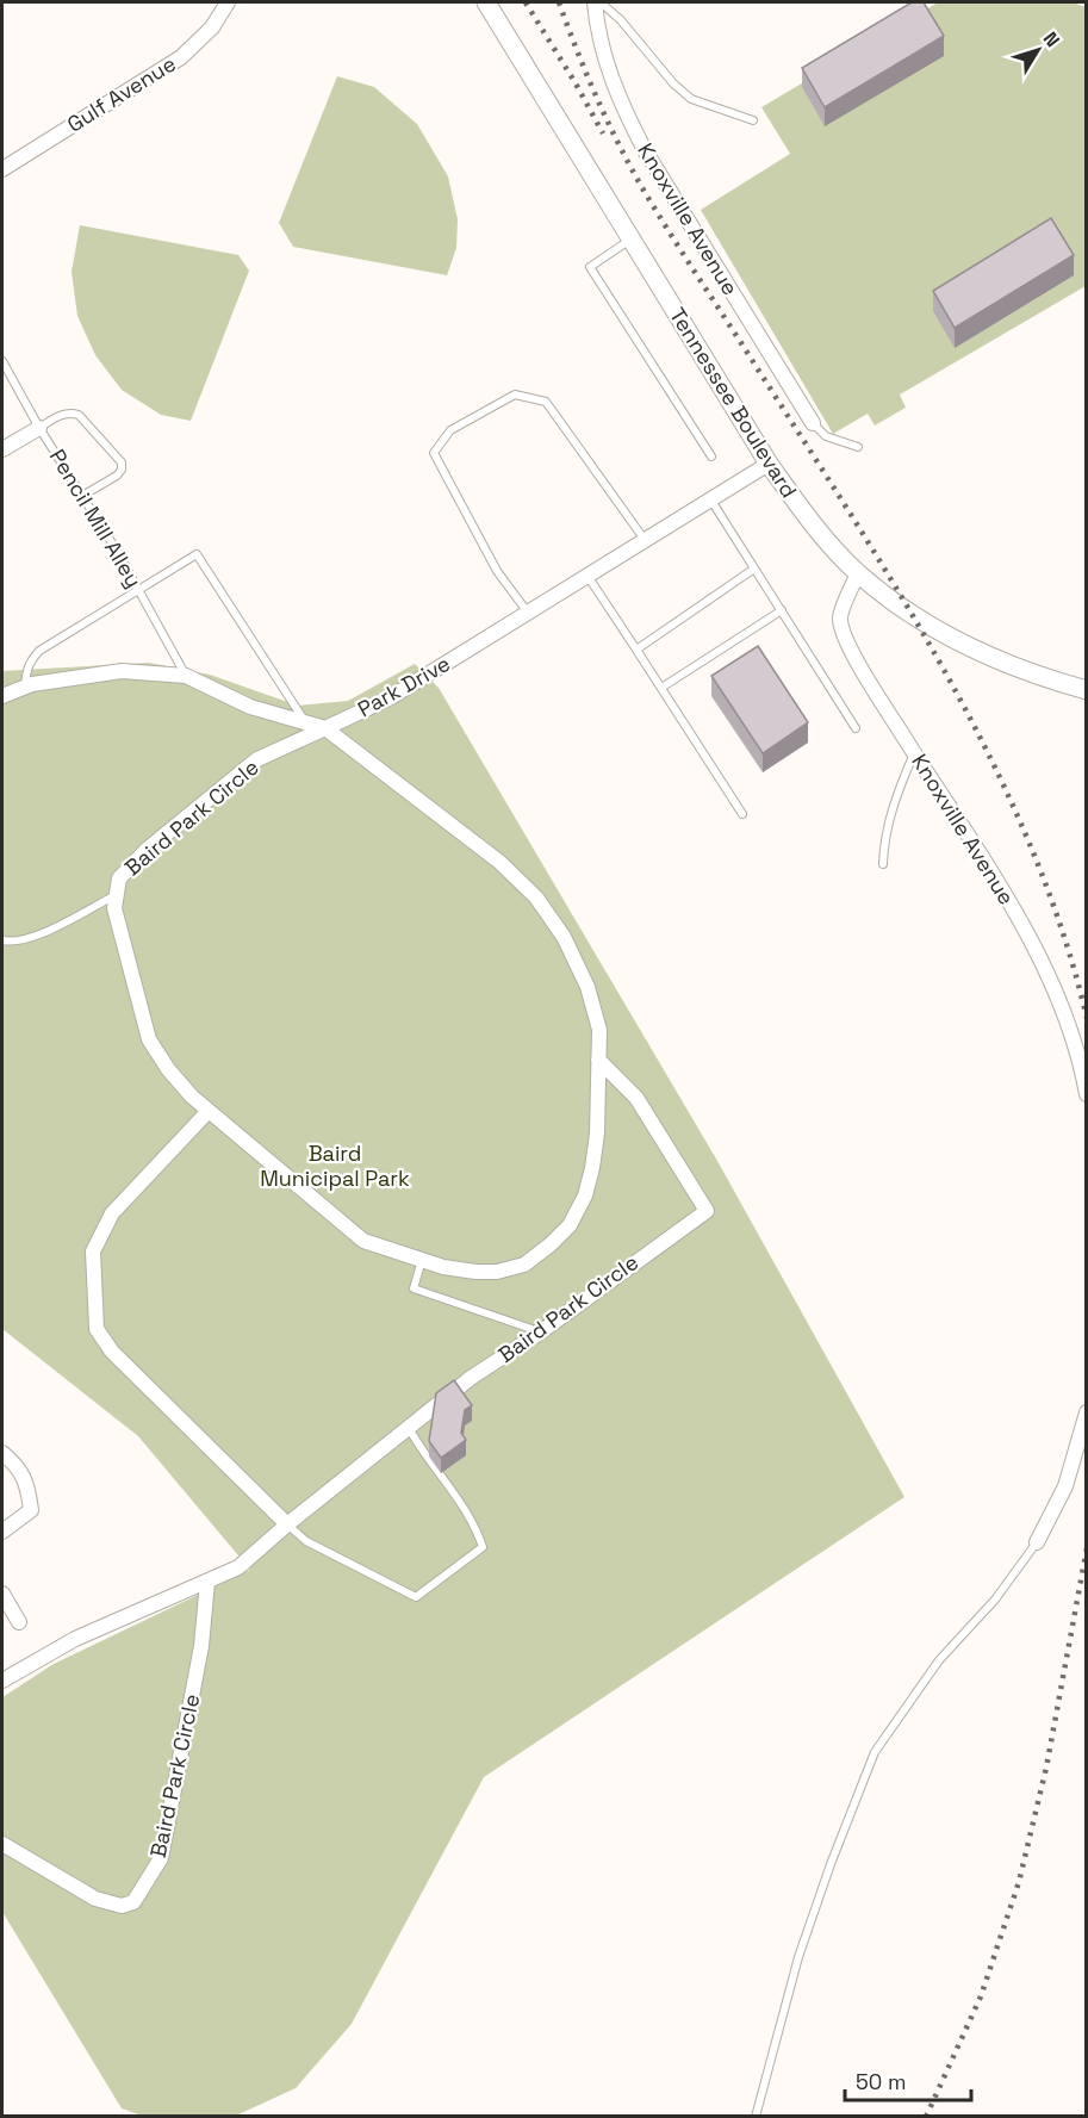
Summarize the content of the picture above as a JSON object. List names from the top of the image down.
{
  "streets": {
    "street": [
      "Gulf Avenue",
      "Knoxville Avenue",
      "Tennessee Boulevard",
      "Park Drive",
      "Baird Park Circle"
    ],
    "lane": ["Pencil Mill Alley"]
  },
  "crossings": [
    ["Knoxville Avenue", "Tennessee Boulevard"],
    ["Tennessee Boulevard", "Park Drive"],
    ["Park Drive", "Baird Park Circle"]
  ],
  "parks": ["Baird Municipal Park"],
  "scale_bar": "50 m",
  "north": "top right"
}
